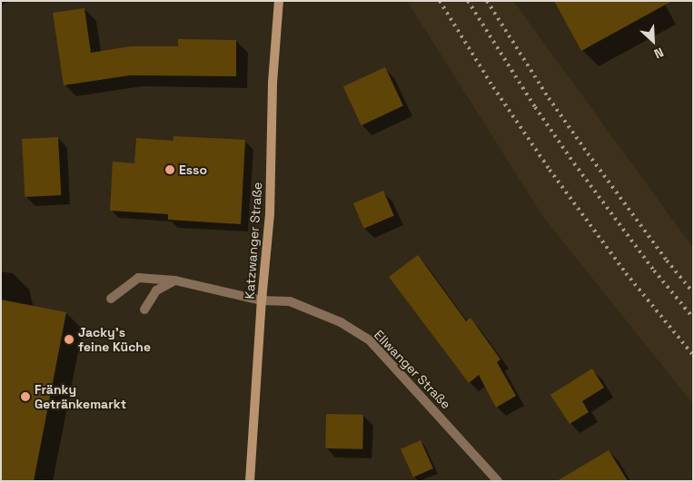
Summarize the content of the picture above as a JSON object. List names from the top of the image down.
{
  "streets": {
    "main road": ["Katzwanger Straße"],
    "street": ["Ellwanger Straße"]
  },
  "crossings": [
    ["Katzwanger Straße", "Ellwanger Straße"]
  ],
  "places": ["Esso", "Jacky's feine Küche", "Fränky Getränkemarkt"],
  "north": "bottom right"
}
